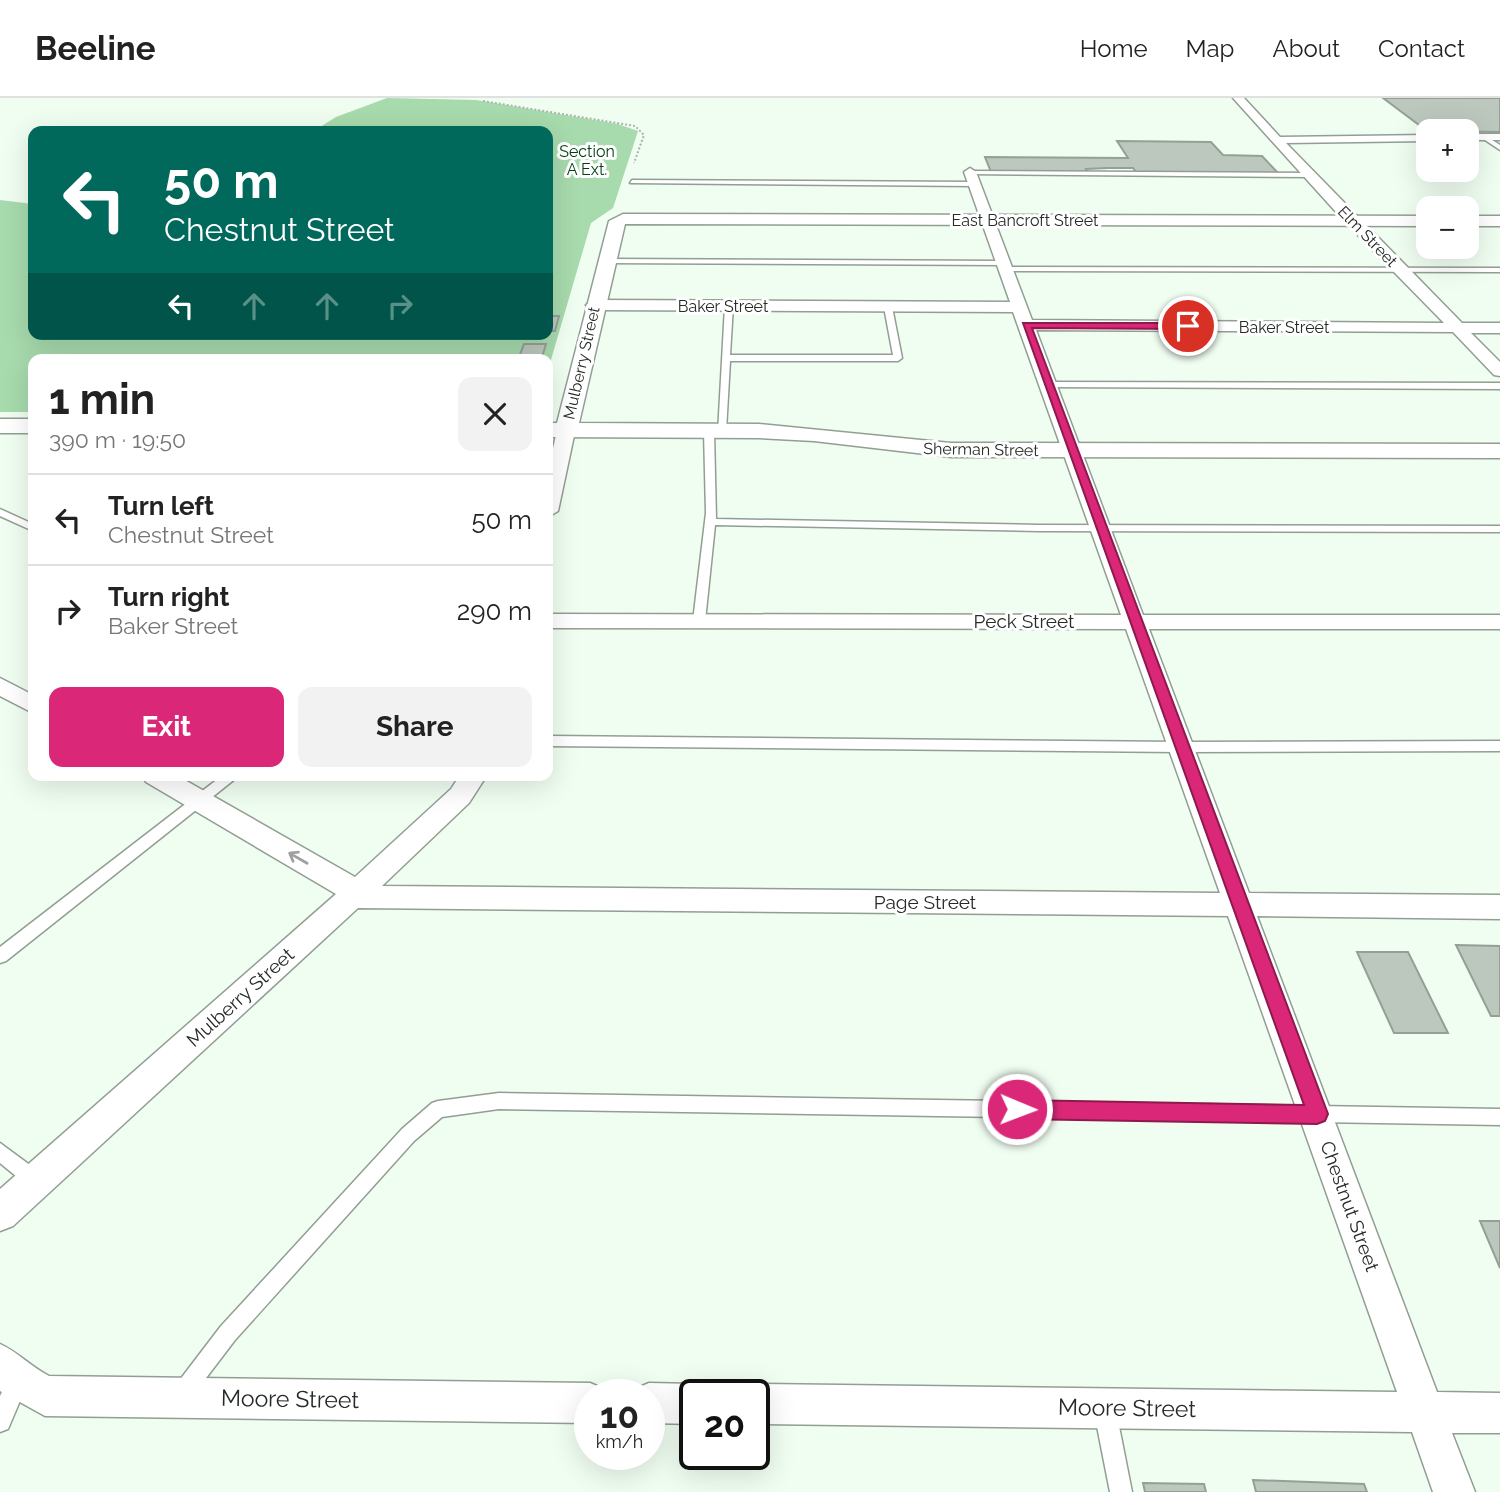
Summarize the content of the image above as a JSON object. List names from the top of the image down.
{
  "streets": {
    "street": [
      "East Bancroft Street",
      "Elm Street",
      "Baker Street",
      "Mulberry Street",
      "Sherman Street",
      "Peck Street",
      "Page Street",
      "Chestnut Street",
      "Moore Street"
    ]
  },
  "crossings": [
    ["East Bancroft Street", "Elm Street"],
    ["East Bancroft Street", "Mulberry Street"],
    ["East Bancroft Street", "Chestnut Street"],
    ["Elm Street", "Baker Street"],
    ["Baker Street", "Mulberry Street"],
    ["Baker Street", "Chestnut Street"],
    ["Mulberry Street", "Sherman Street"],
    ["Mulberry Street", "Page Street"],
    ["Sherman Street", "Chestnut Street"],
    ["Peck Street", "Chestnut Street"],
    ["Page Street", "Chestnut Street"],
    ["Chestnut Street", "Moore Street"]
  ],
  "parks": ["Section A Ext."],
  "page": {
    "header": "Beeline",
    "nav": [
      "Home",
      "Map",
      "About",
      "Contact"
    ],
    "map_buttons": ["+", "−"],
    "turn": ["50 m", "Chestnut Street"],
    "heading": ["1 min", "390 m · 19:50"],
    "list": [
      {
        "name": "Turn left",
        "note": "Chestnut Street",
        "value": "50 m"
      },
      {
        "name": "Turn right",
        "note": "Baker Street",
        "value": "290 m"
      }
    ],
    "buttons": ["Exit", "Share"],
    "speed": "10 km/h",
    "limit": "20"
  }
}
